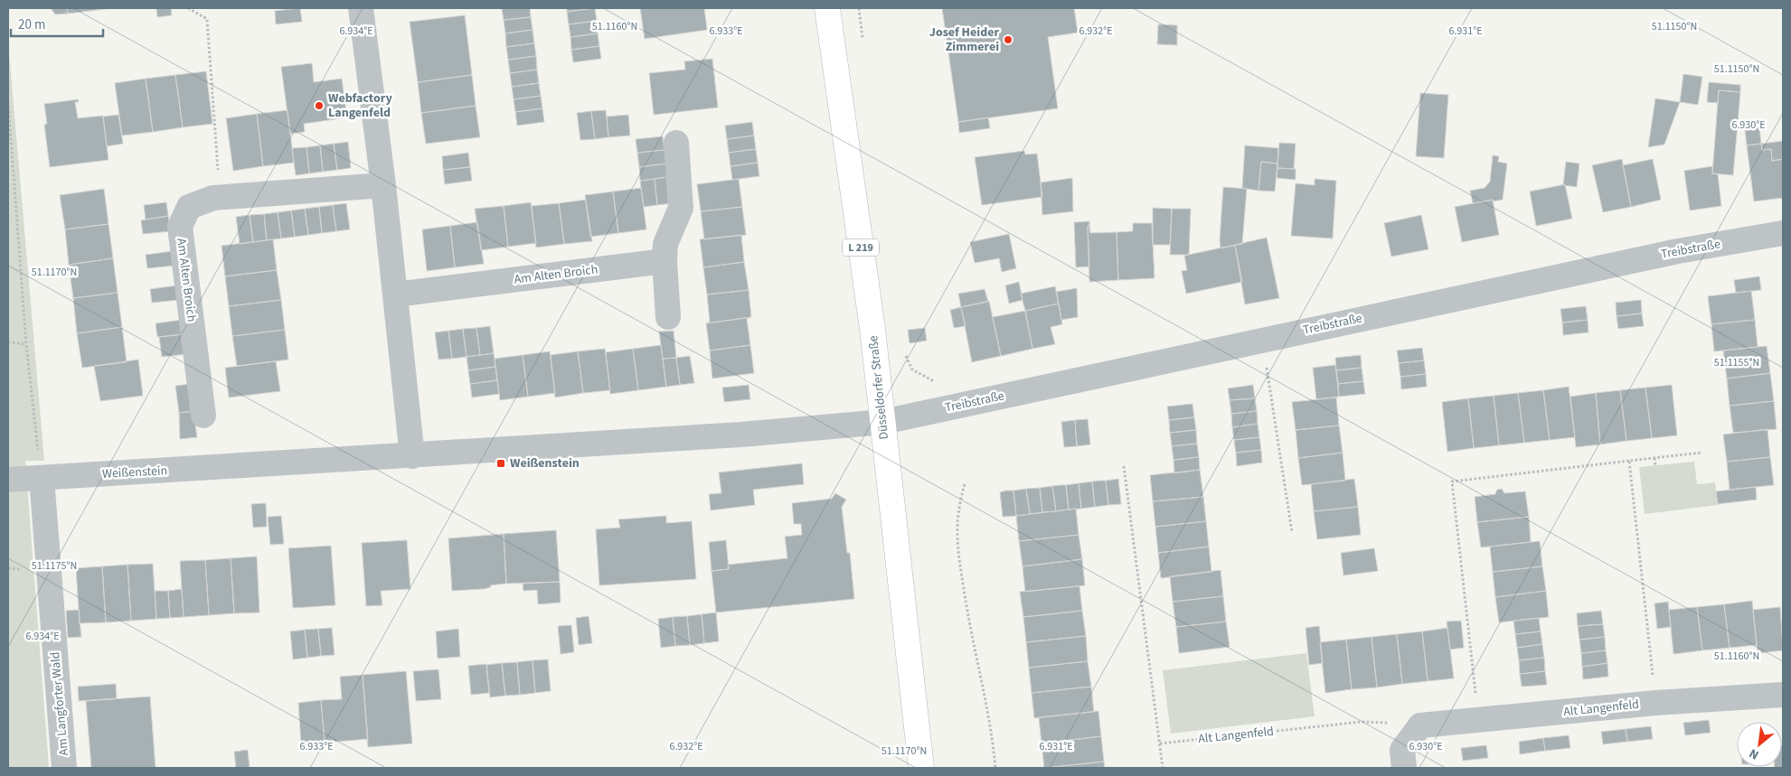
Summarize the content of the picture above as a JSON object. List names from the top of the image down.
{
  "streets": {
    "main road": ["L 219", "Düsseldorfer Straße"],
    "street": [
      "Treibstraße",
      "Am Alten Broich",
      "Weißenstein",
      "Am Langforter Wald",
      "Alt Langenfeld"
    ]
  },
  "crossings": [
    ["Treibstraße", "Düsseldorfer Straße"],
    ["Treibstraße", "Weißenstein"],
    ["Düsseldorfer Straße", "Weißenstein"],
    ["Weißenstein", "Am Langforter Wald"]
  ],
  "places": {
    "other": ["Josef Heider Zimmerei", "Webfactory Langenfeld"],
    "transit": ["Weißenstein"]
  },
  "scale_bar": "20 m",
  "north": "bottom left",
  "coordinates": [
    "51.1160°N",
    "51.1150°N",
    "6.934°E",
    "6.933°E",
    "6.932°E",
    "6.931°E",
    "6.930°E",
    "51.1170°N",
    "51.1155°N",
    "51.1175°N"
  ]
}
